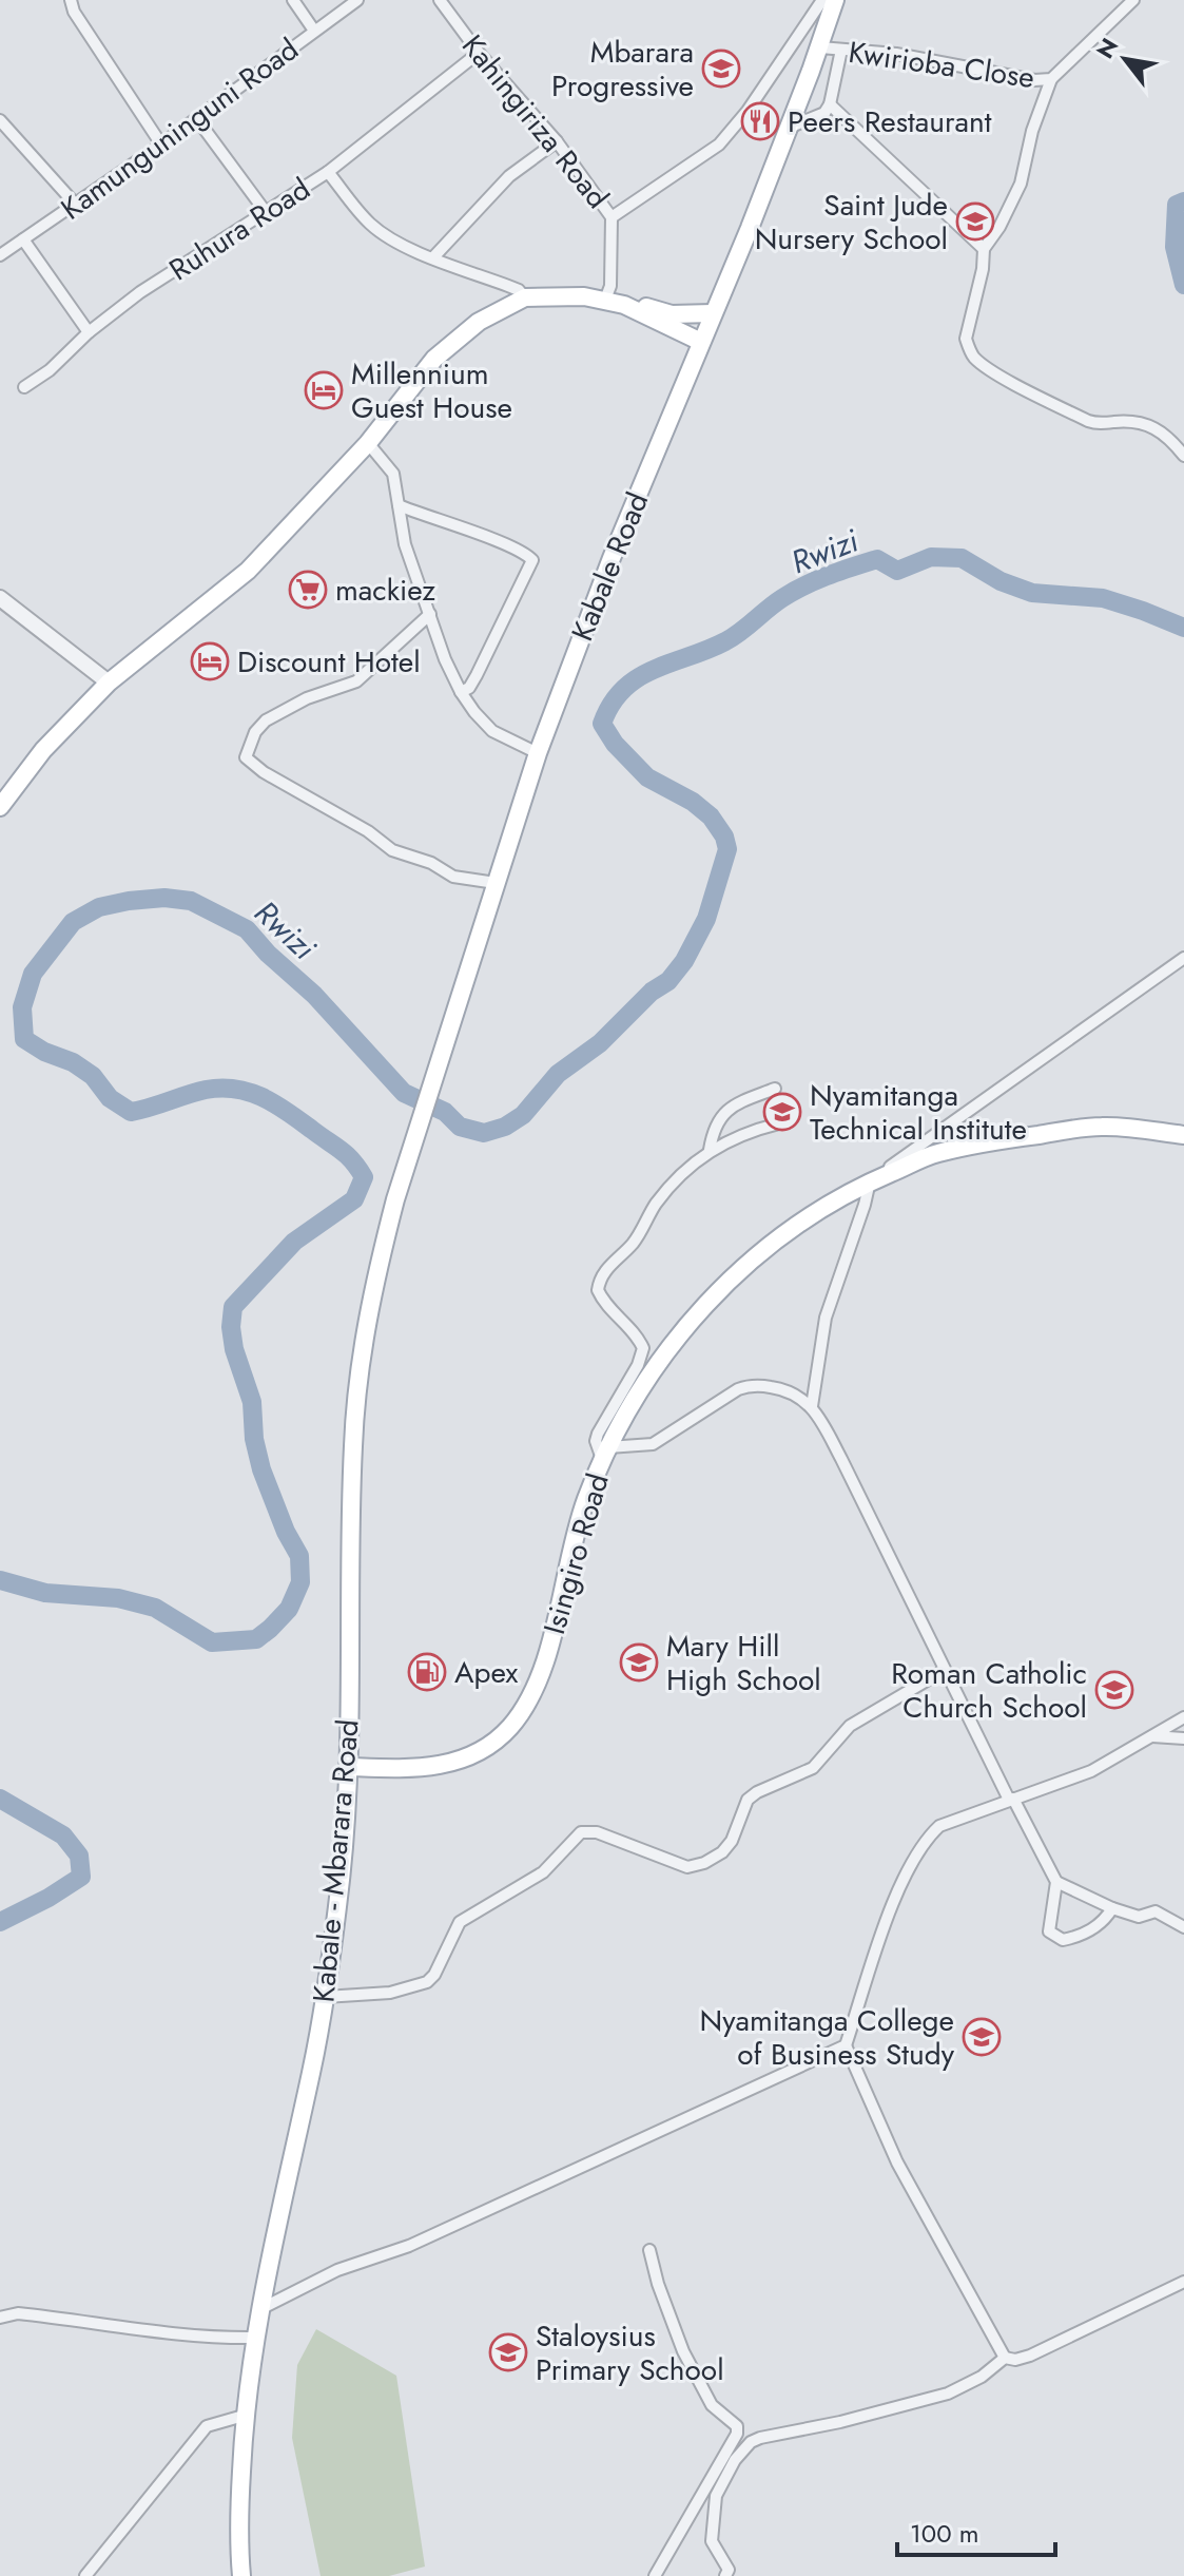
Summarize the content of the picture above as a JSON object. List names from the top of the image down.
{
  "streets": {
    "main road": ["Kabale Road", "Isingiro Road", "Kabale - Mbarara Road"],
    "street": [
      "Kwirioba Close",
      "Kahingiriza Road",
      "Kamunguninguni Road",
      "Ruhura Road"
    ]
  },
  "crossings": [
    ["Kwirioba Close", "Kabale Road"],
    ["Kahingiriza Road", "Ruhura Road"],
    ["Kabale Road", "Kabale - Mbarara Road"],
    ["Isingiro Road", "Kabale - Mbarara Road"]
  ],
  "water": ["Rwizi"],
  "places": {
    "school or university": [
      "Mbarara Progressive",
      "Saint Jude Nursery School",
      "Nyamitanga Technical Institute",
      "Mary Hill High School",
      "Roman Catholic Church School",
      "Nyamitanga College of Business Study",
      "Staloysius Primary School"
    ],
    "restaurant": ["Peers Restaurant"],
    "hotel": ["Millennium Guest House", "Discount Hotel"],
    "supermarket": ["mackiez"],
    "fuel station": ["Apex"]
  },
  "scale_bar": "100 m",
  "north": "top left"
}
